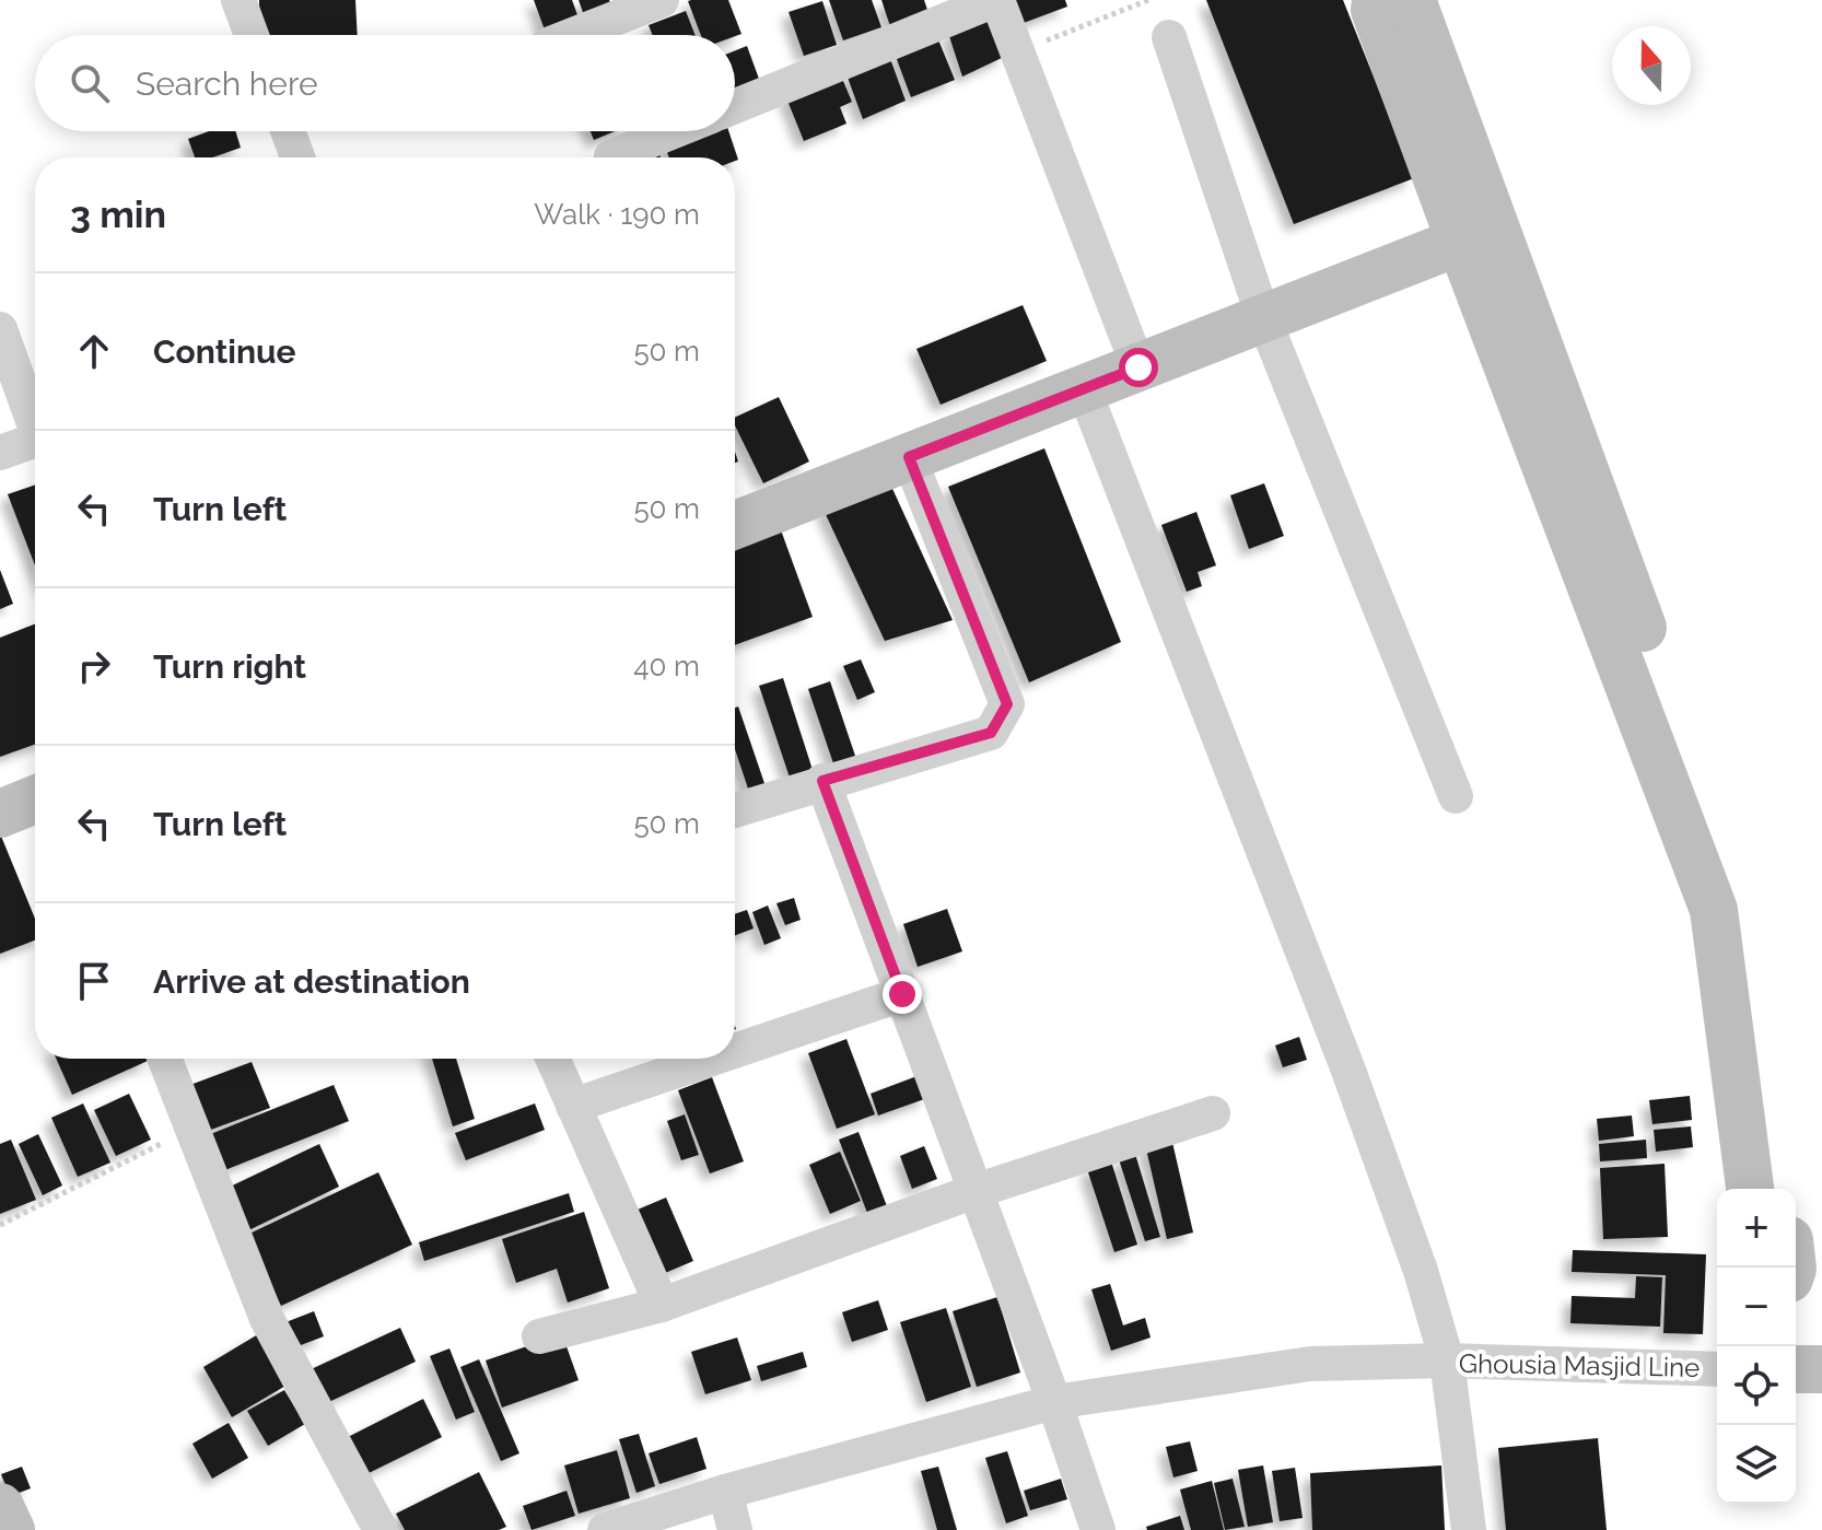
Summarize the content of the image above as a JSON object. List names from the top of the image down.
{
  "streets": {
    "street": ["Ghousia Masjid Line"]
  },
  "north": "top",
  "page": {
    "search": "Search here",
    "heading": ["3 min", "Walk · 190 m"],
    "list": [
      ["Continue", "50 m"],
      ["Turn left", "50 m"],
      ["Turn right", "40 m"],
      ["Turn left", "50 m"],
      "Arrive at destination"
    ],
    "map_buttons": ["+", "−"]
  }
}
